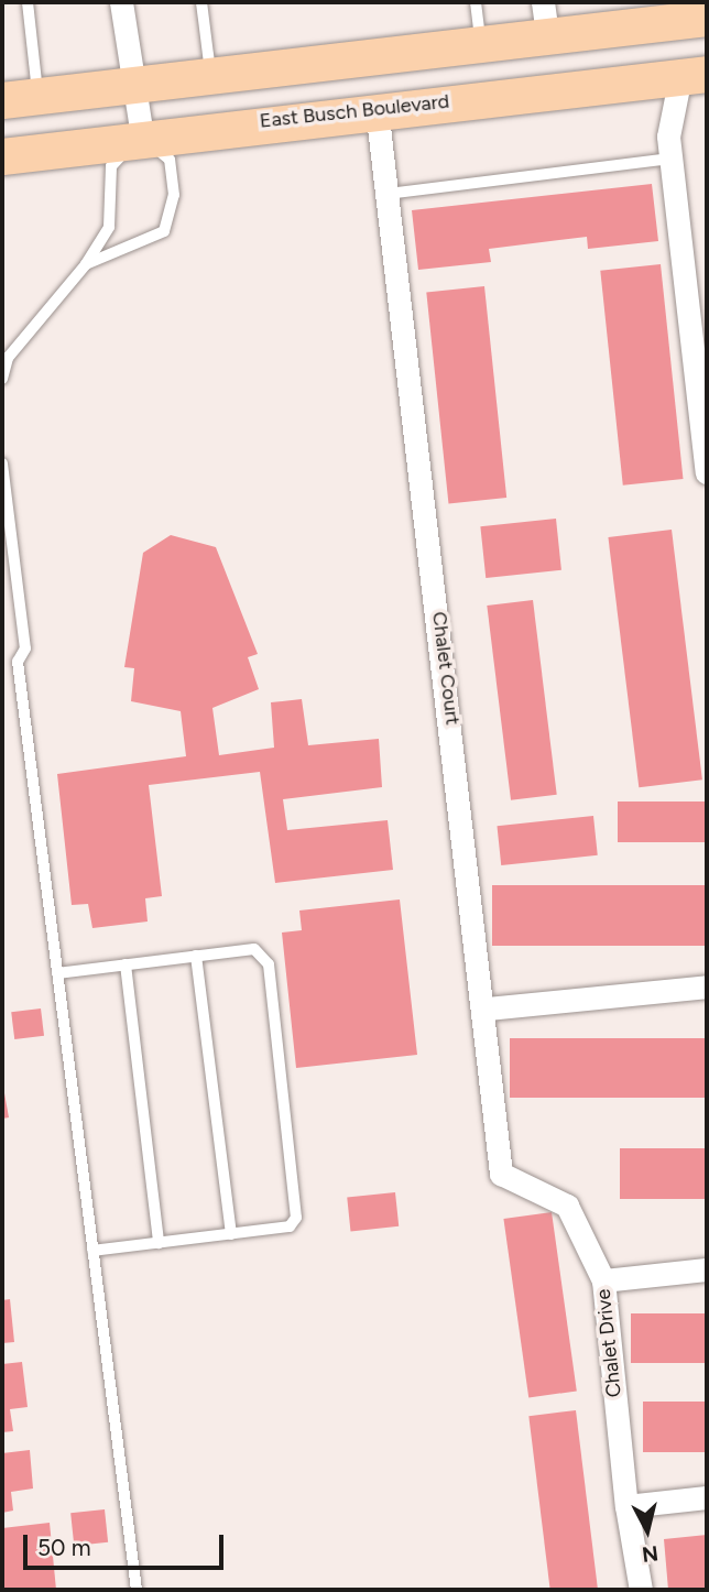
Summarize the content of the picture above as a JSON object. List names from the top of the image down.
{
  "streets": {
    "main road": ["East Busch Boulevard"],
    "street": ["Chalet Court", "Chalet Drive"]
  },
  "crossings": [
    ["East Busch Boulevard", "Chalet Court"],
    ["Chalet Court", "Chalet Drive"]
  ],
  "scale_bar": "50 m",
  "north": "bottom"
}
